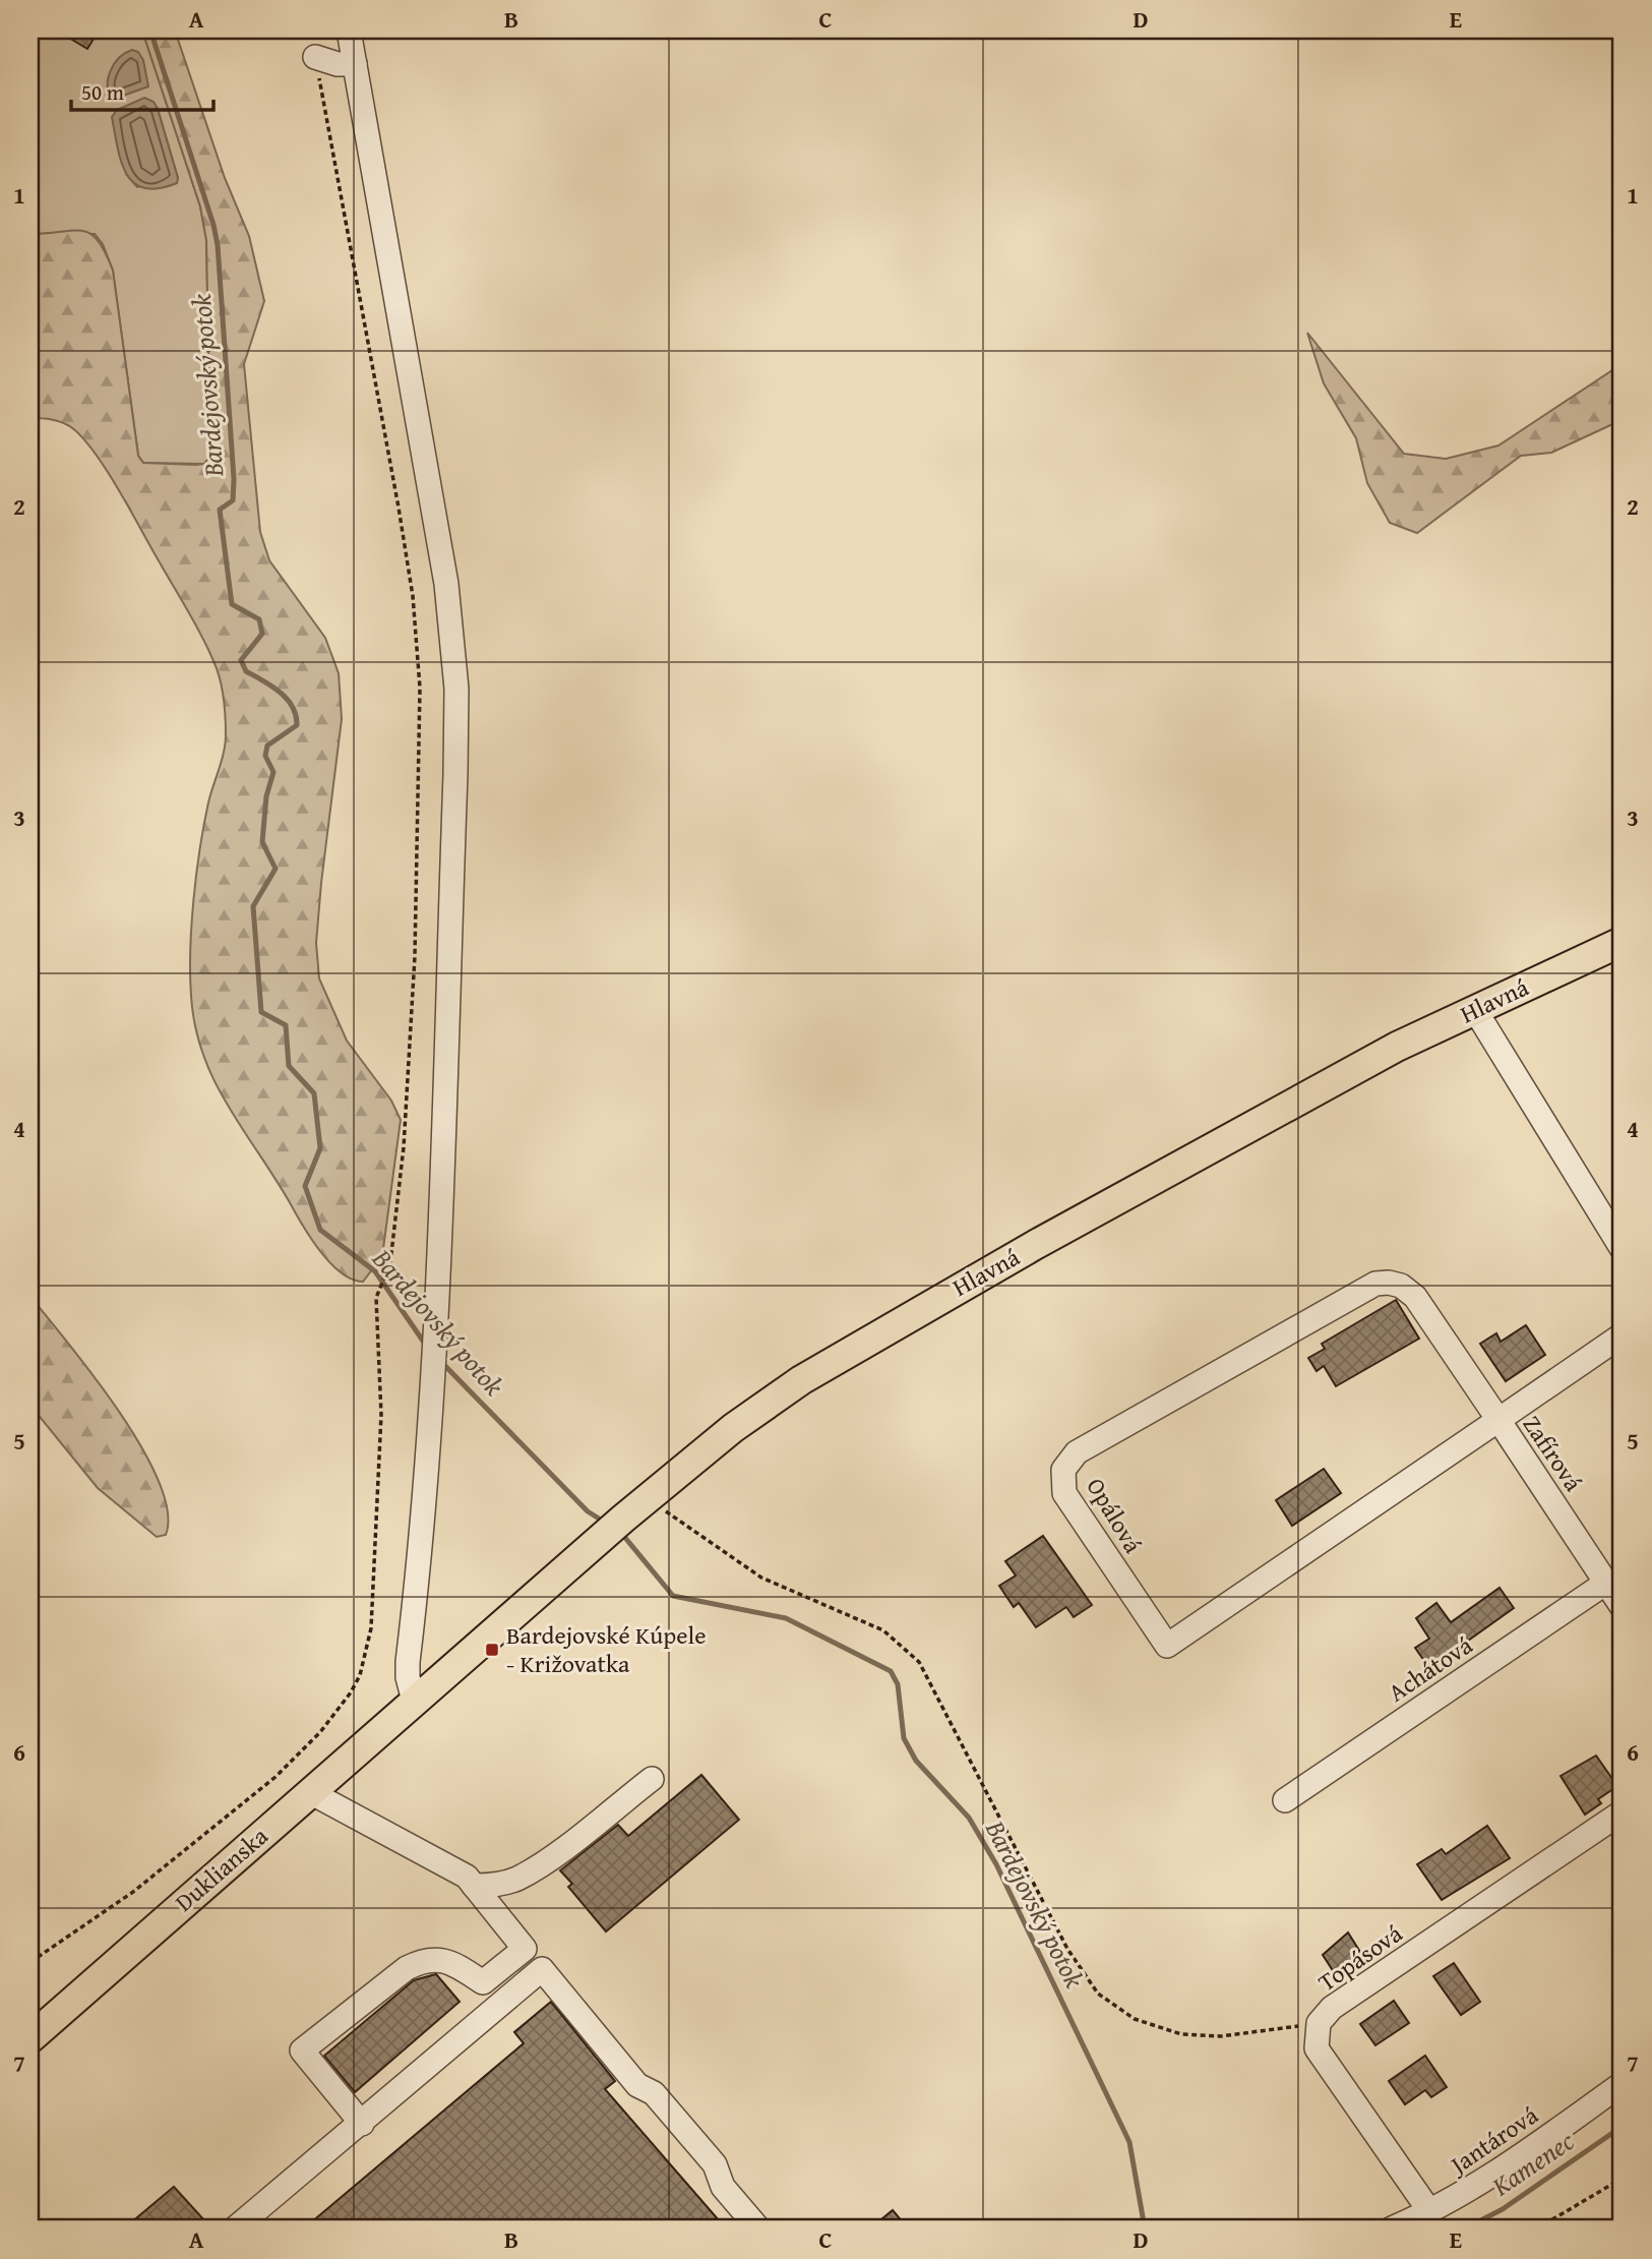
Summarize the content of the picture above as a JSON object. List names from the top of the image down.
{
  "streets": {
    "main road": ["Hlavná", "Duklianska"],
    "street": [
      "Zafírová",
      "Opálová",
      "Achátová",
      "Topásová",
      "Jantárová"
    ]
  },
  "crossings": [
    ["Hlavná", "Duklianska"],
    ["Zafírová", "Opálová"],
    ["Zafírová", "Achátová"],
    ["Topásová", "Jantárová"]
  ],
  "water": ["Bardejovský potok", "Kamenec"],
  "places": {
    "transit": ["Bardejovské Kúpele - Križovatka"]
  },
  "scale_bar": "50 m",
  "grid": {
    "columns": [
      "A",
      "B",
      "C",
      "D",
      "E"
    ],
    "rows": [
      "1",
      "2",
      "3",
      "4",
      "5",
      "6",
      "7"
    ]
  }
}
